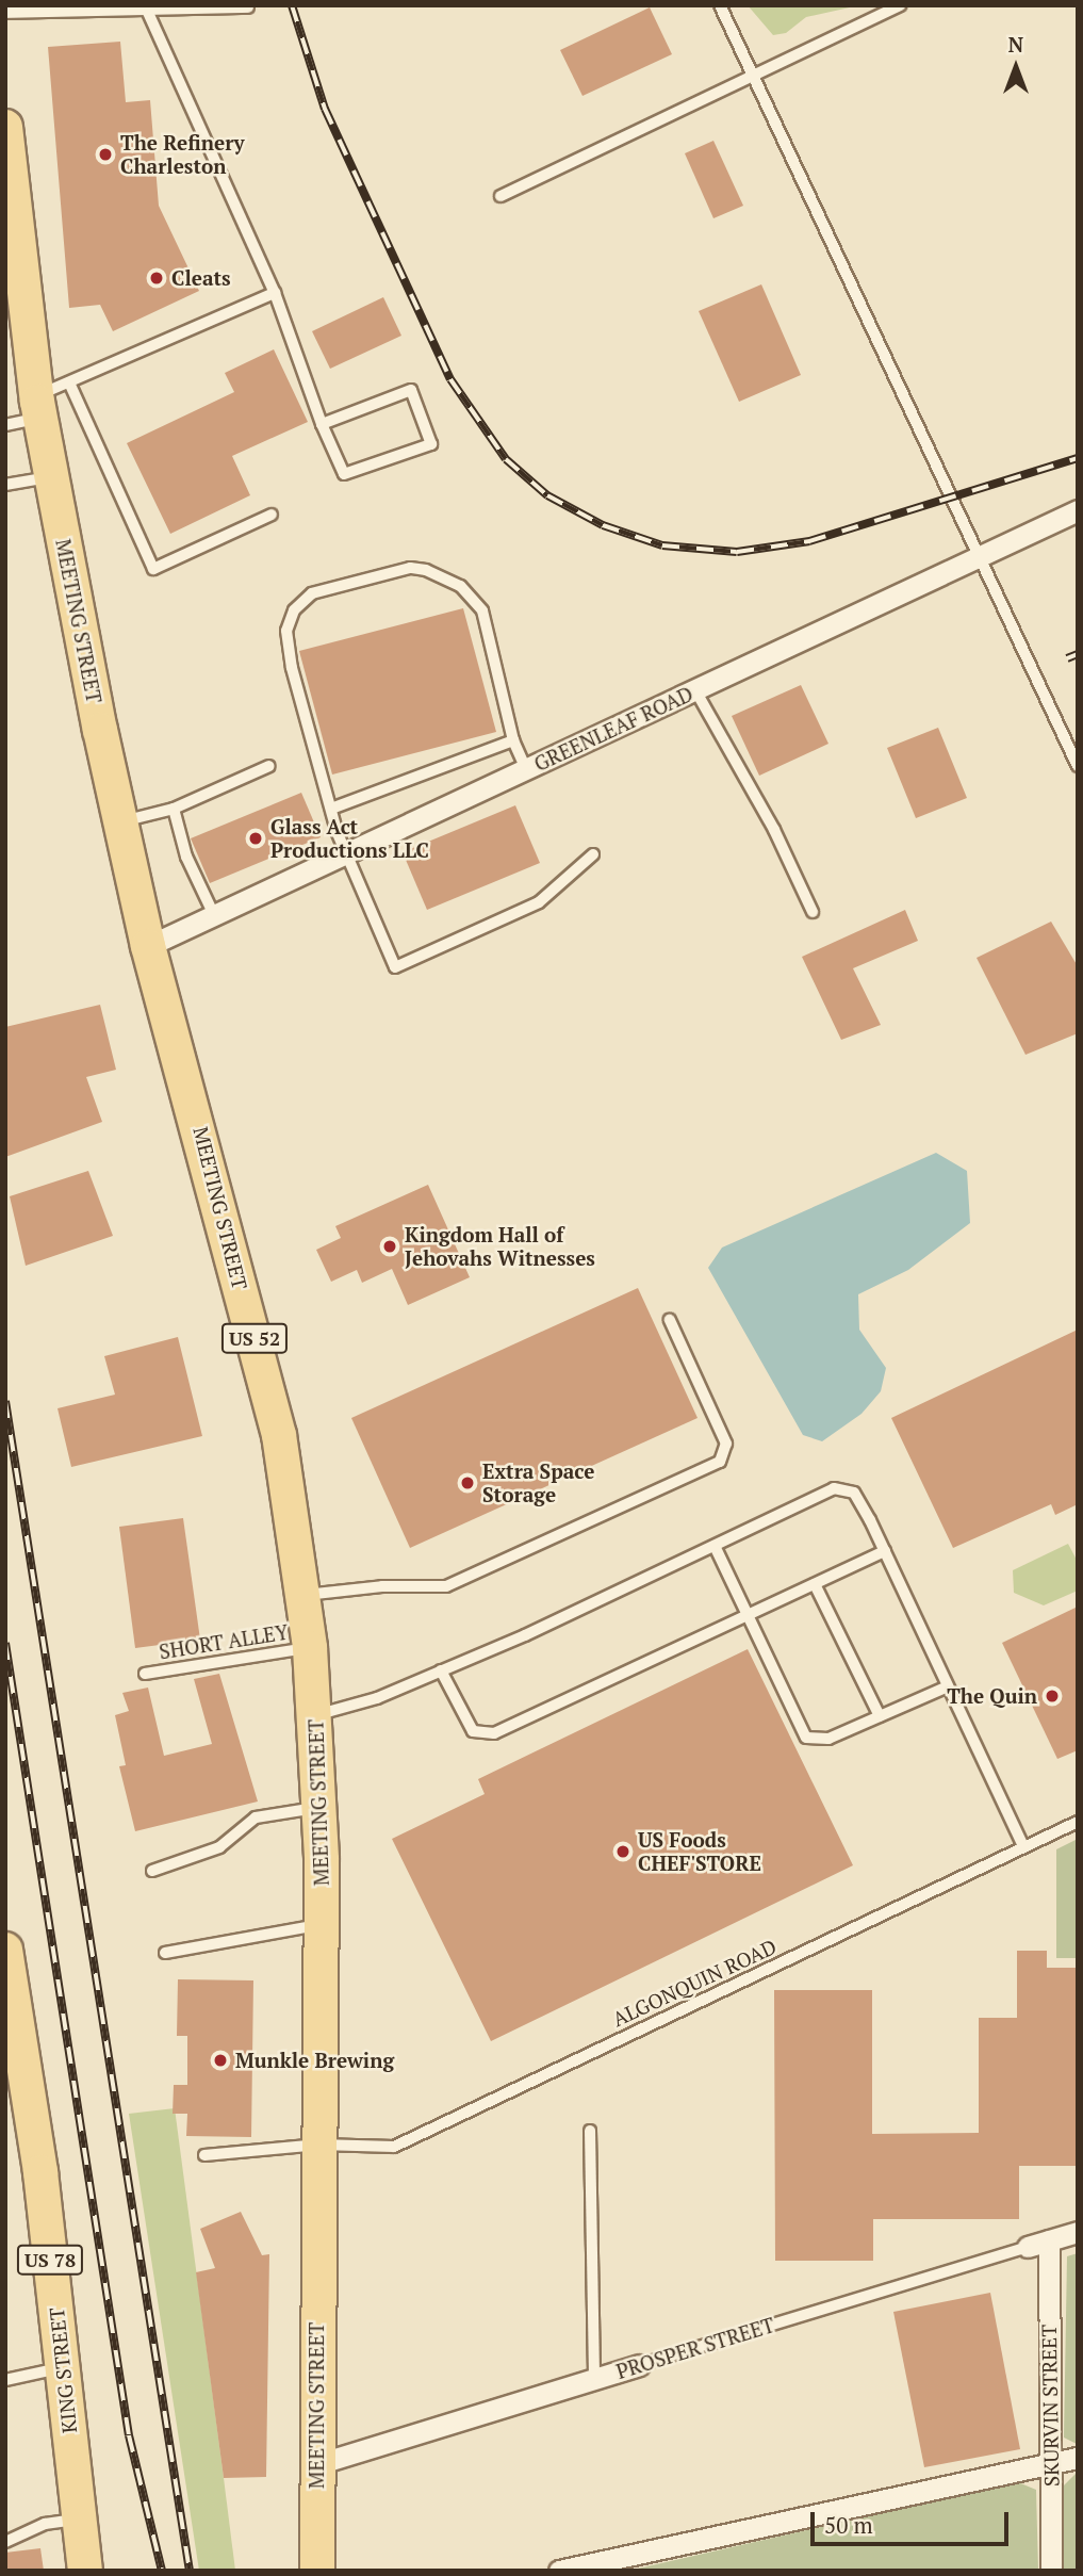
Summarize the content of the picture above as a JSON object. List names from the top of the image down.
{
  "streets": {
    "main road": [
      "MEETING STREET",
      "US 52",
      "US 78",
      "KING STREET"
    ],
    "street": ["GREENLEAF ROAD", "PROSPER STREET", "SKURVIN STREET"],
    "lane": ["SHORT ALLEY", "ALGONQUIN ROAD"]
  },
  "crossings": [
    ["MEETING STREET", "GREENLEAF ROAD"],
    ["MEETING STREET", "SHORT ALLEY"],
    ["MEETING STREET", "ALGONQUIN ROAD"],
    ["MEETING STREET", "PROSPER STREET"],
    ["PROSPER STREET", "SKURVIN STREET"]
  ],
  "places": [
    "The Refinery Charleston",
    "Cleats",
    "Glass Act Productions LLC",
    "Kingdom Hall of Jehovahs Witnesses",
    "Extra Space Storage",
    "The Quin",
    "US Foods CHEF'STORE",
    "Munkle Brewing"
  ],
  "scale_bar": "50 m",
  "north": "top"
}
